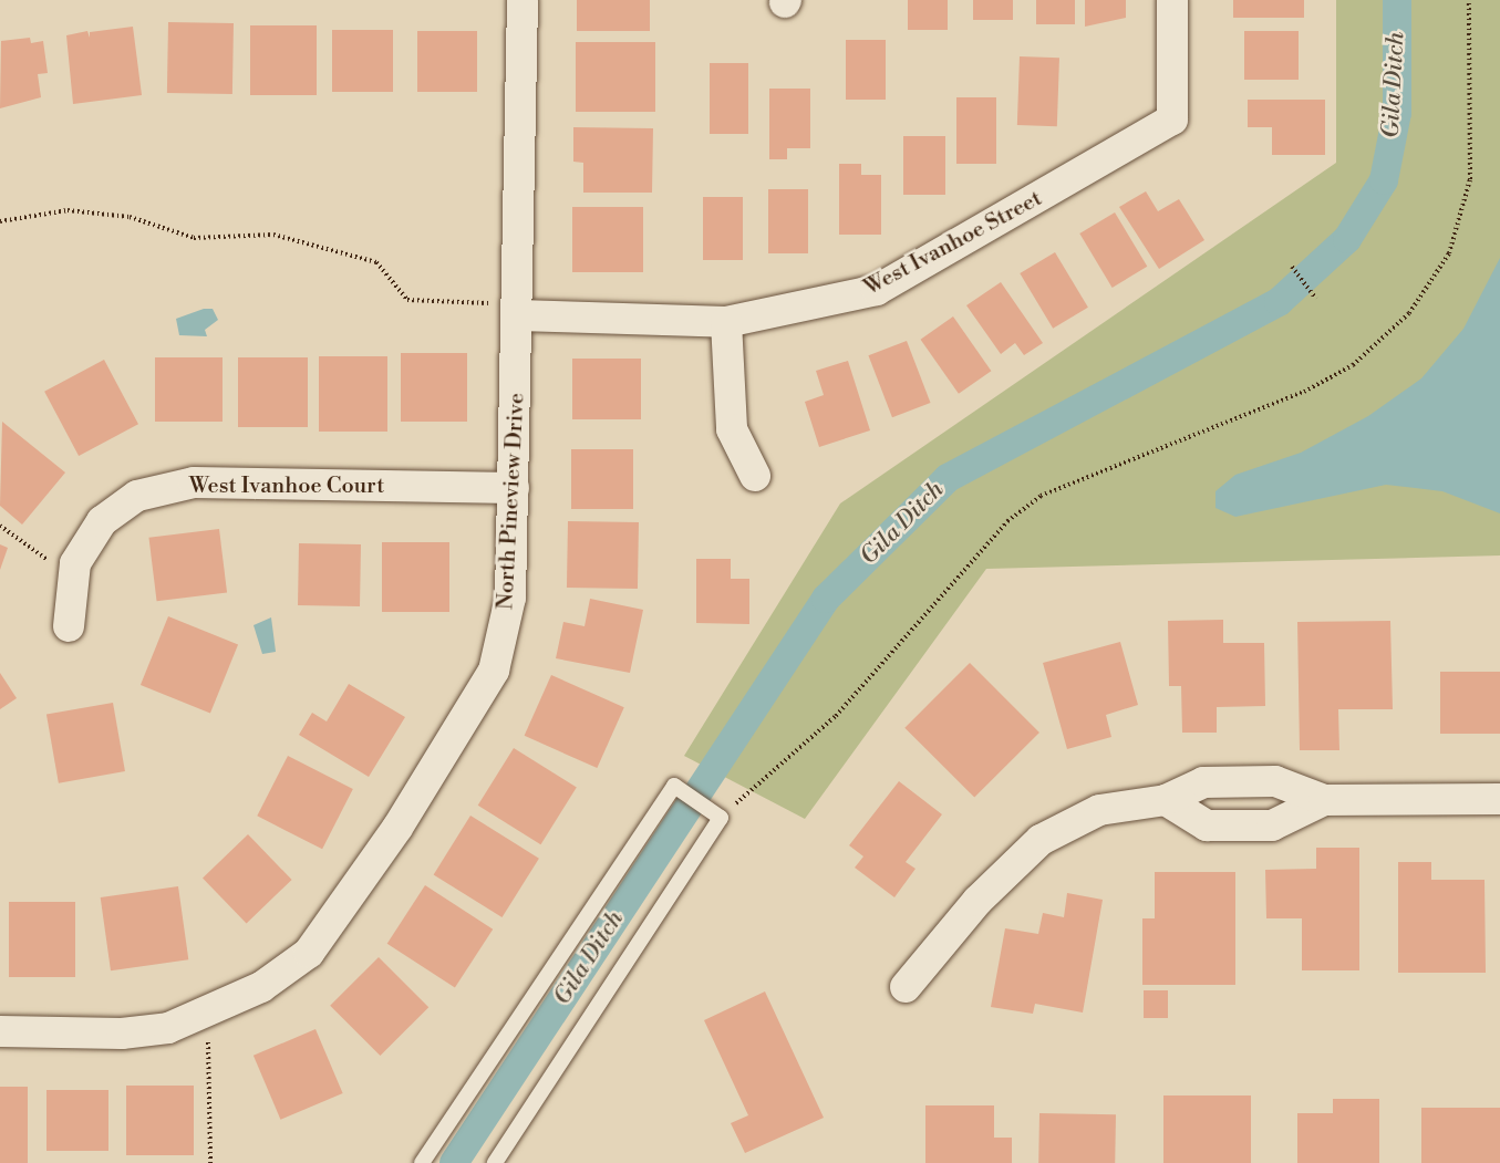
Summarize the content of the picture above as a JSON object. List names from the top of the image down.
{
  "streets": {
    "street": ["West Ivanhoe Street", "West Ivanhoe Court", "North Pineview Drive"]
  },
  "crossings": [
    ["West Ivanhoe Street", "North Pineview Drive"],
    ["West Ivanhoe Court", "North Pineview Drive"]
  ],
  "water": ["Gila Ditch"]
}
